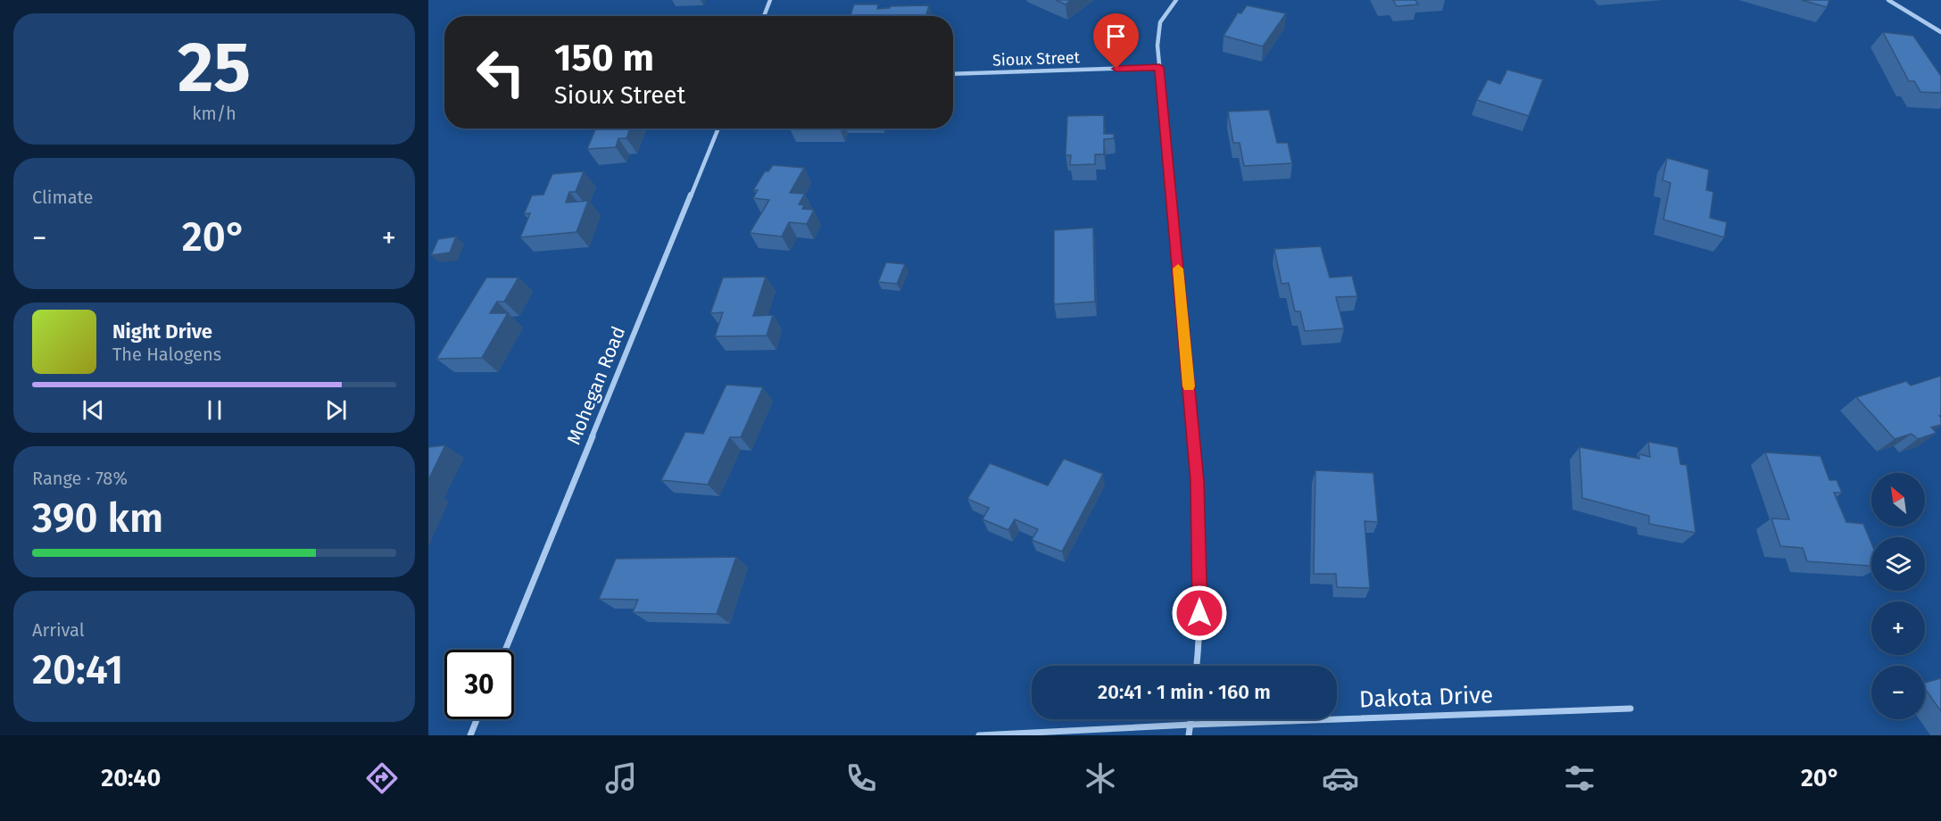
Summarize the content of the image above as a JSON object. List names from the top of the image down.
{
  "streets": {
    "street": ["Sioux Street", "Mohegan Road", "Dakota Drive"]
  },
  "north": "top left",
  "page": {
    "tile": [
      ["25", "km/h"],
      "Climate",
      ["Range · 78%", "390 km"],
      ["Arrival", "20:41"]
    ],
    "turn": ["150 m", "Sioux Street"],
    "heat": ["−", "20°", "+"],
    "song": ["Night Drive", "The Halogens"],
    "map_buttons": ["+", "−"],
    "limit": "30",
    "trip": "20:41 · 1 min · 160 m",
    "tabs": ["20:40", "20°"]
  }
}
